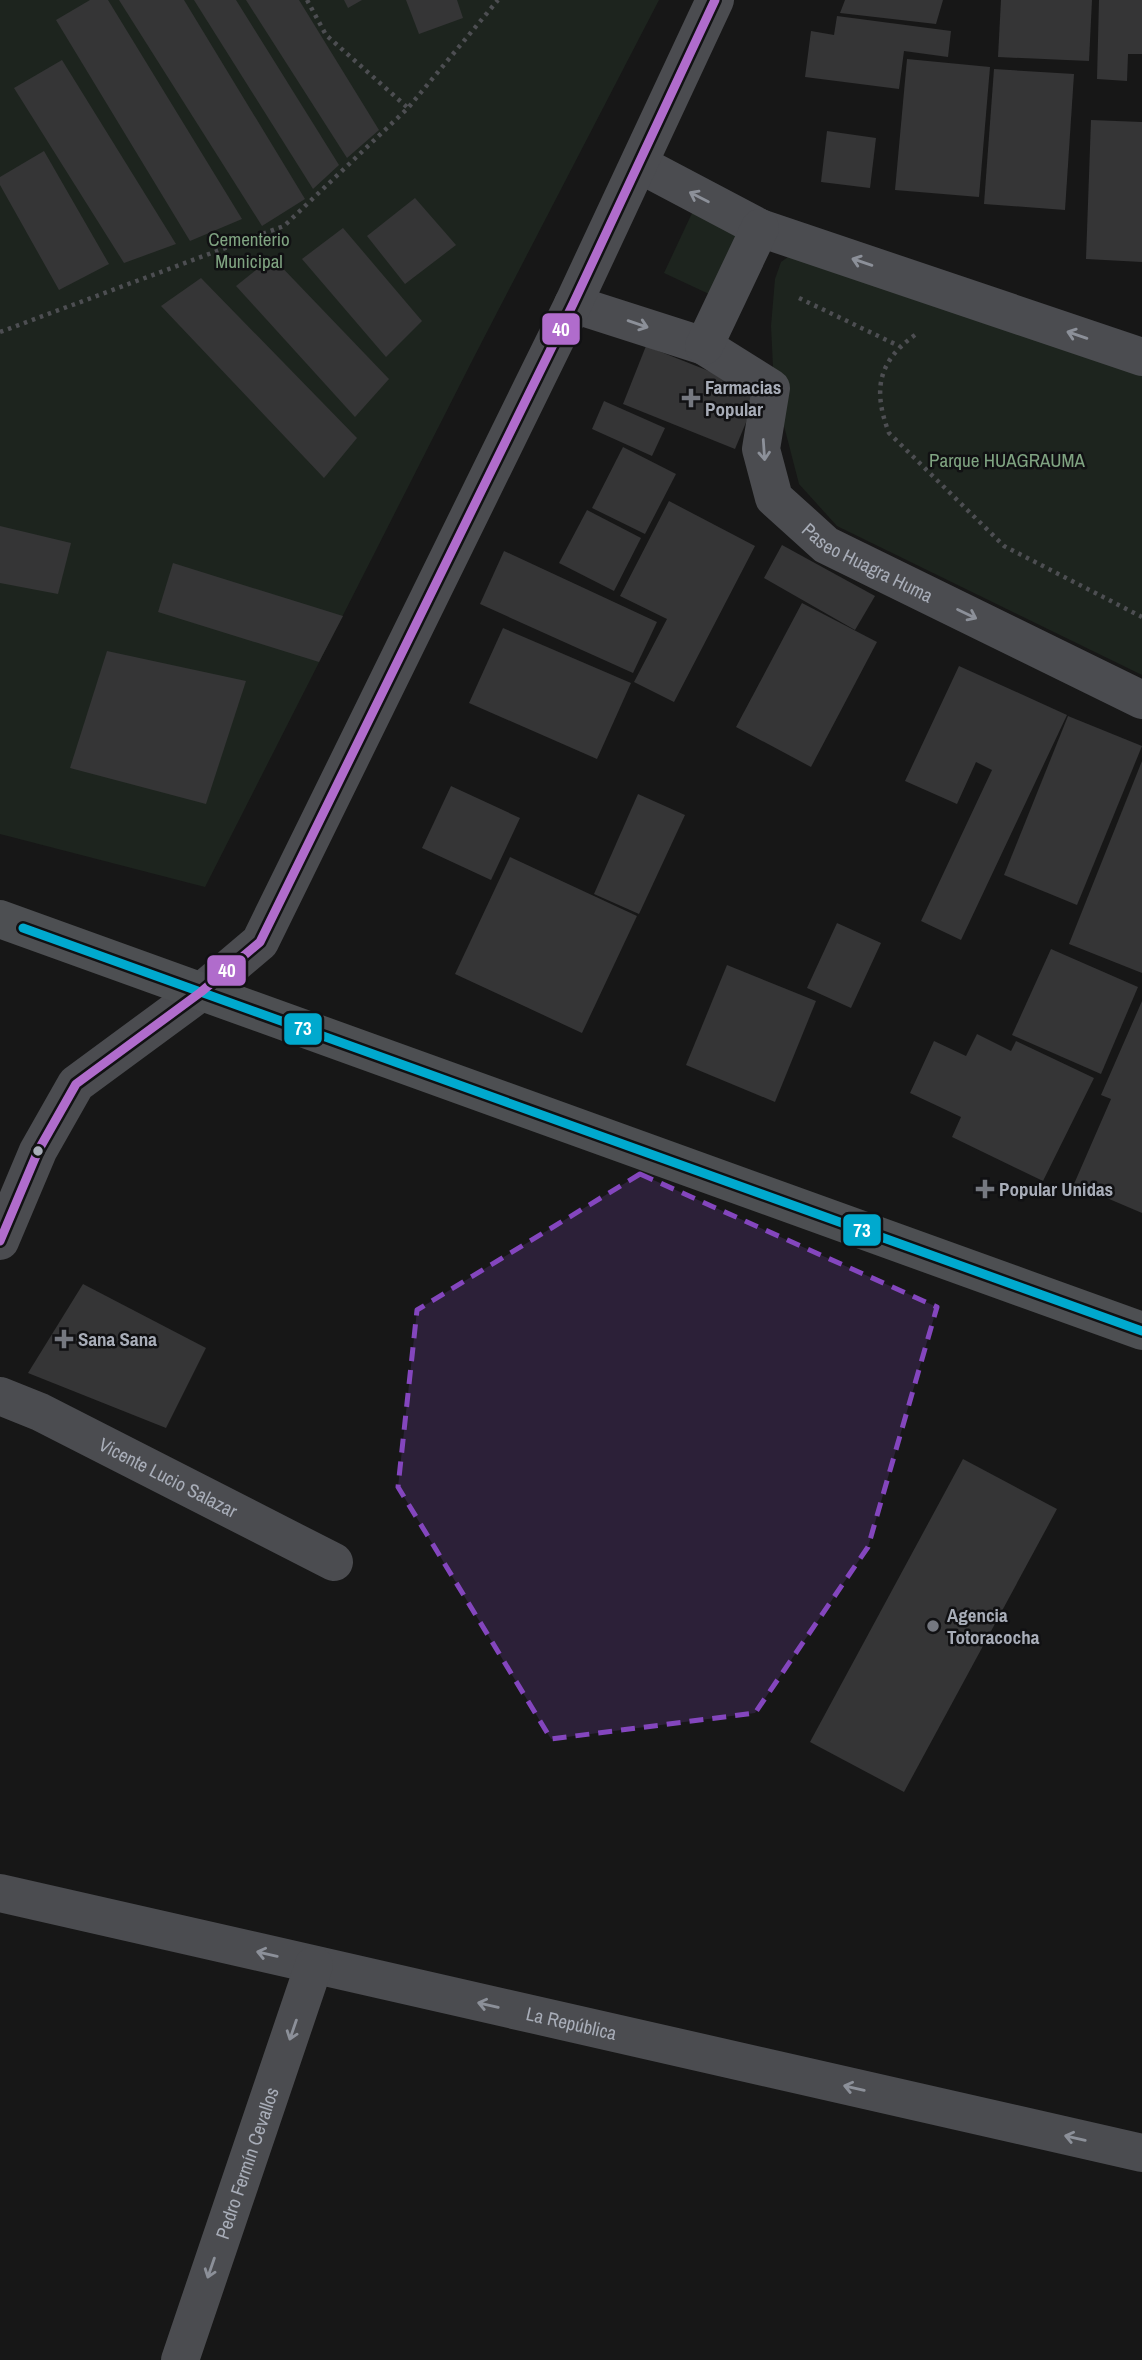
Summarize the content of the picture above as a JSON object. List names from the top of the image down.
{
  "streets": {
    "street": [
      "Paseo Huagra Huma",
      "Vicente Lucio Salazar",
      "La República",
      "Pedro Fermín Cevallos"
    ]
  },
  "crossings": [
    ["La República", "Pedro Fermín Cevallos"]
  ],
  "one_way": ["La República", "Pedro Fermín Cevallos"],
  "parks": ["Cementerio Municipal", "Parque HUAGRAUMA"],
  "places": {
    "health": ["Farmacias Popular", "Popular Unidas", "Sana Sana"],
    "other": ["Agencia Totoracocha"]
  },
  "lines": ["transit line 40", "transit line 73"]
}
